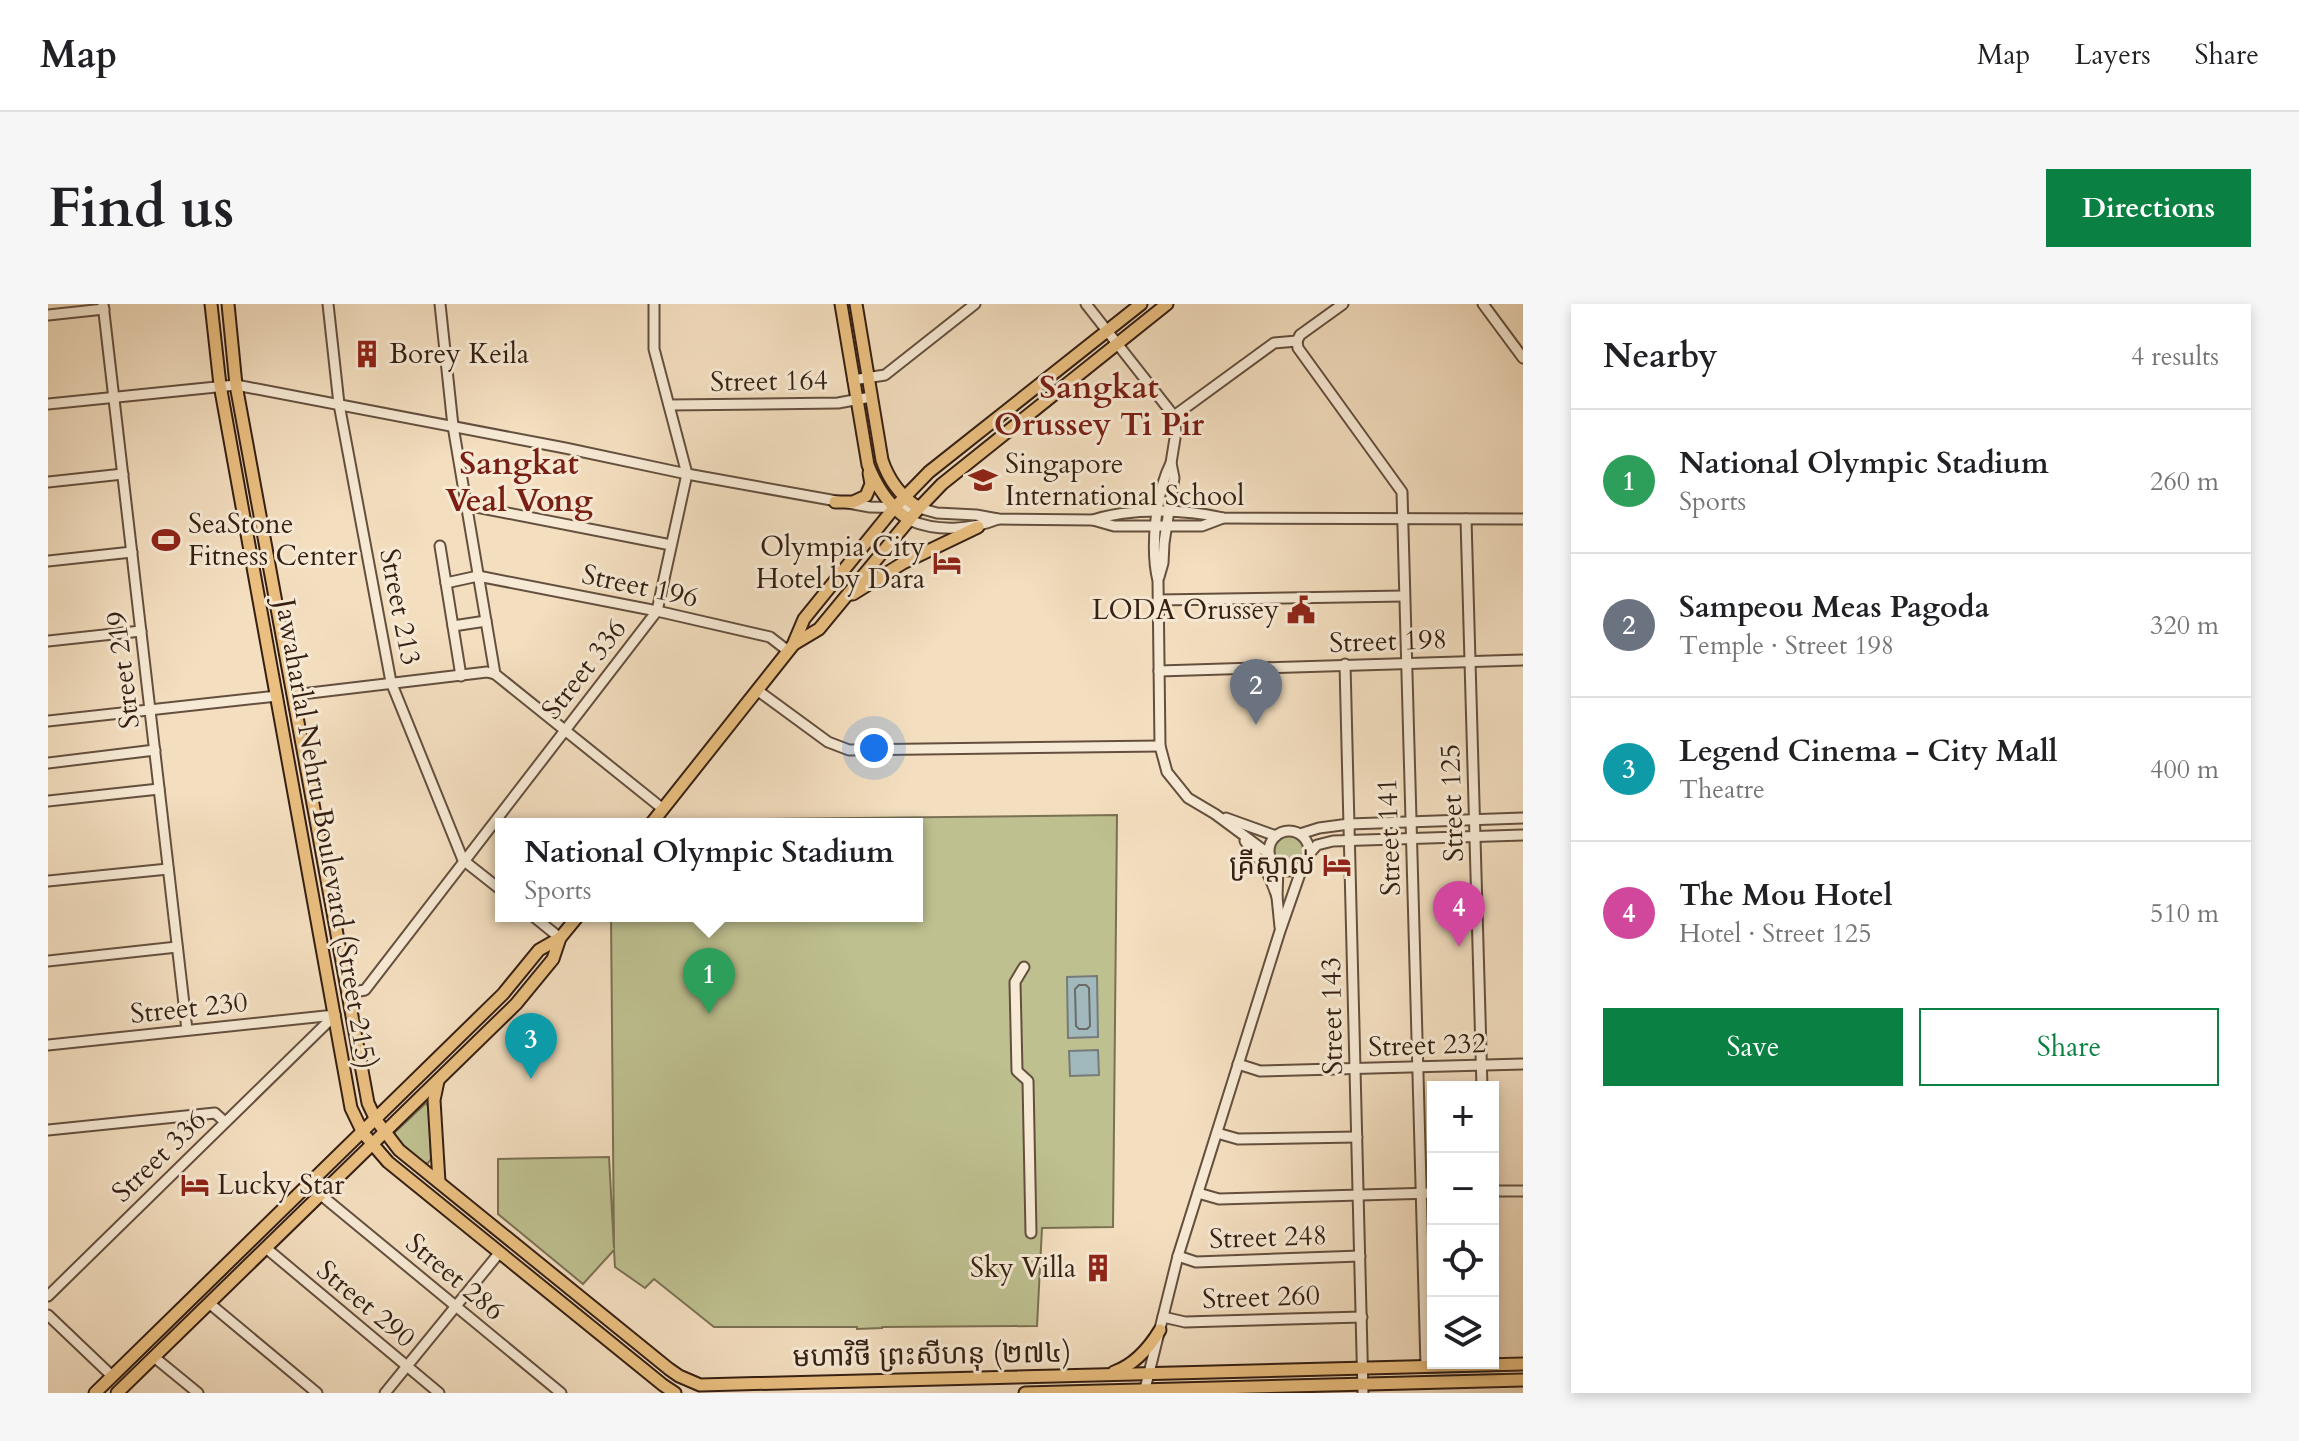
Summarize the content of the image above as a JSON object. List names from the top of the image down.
{
  "streets": {
    "main road": ["Jawaharlal Nehru Boulevard (Street 215)", "មហាវិថី ព្រះសីហនុ (២៧៤)"],
    "street": [
      "Street 164",
      "Street 196",
      "Street 213",
      "Street 198",
      "Street 336",
      "Street 219",
      "Street 125",
      "Street 141",
      "Street 230",
      "Street 143",
      "Street 232",
      "Street 248",
      "Street 286",
      "Street 260",
      "Street 290"
    ]
  },
  "crossings": [
    ["Street 164", "Street 336"],
    ["Street 196", "Street 336"],
    ["Street 213", "Street 336"],
    ["Street 198", "Street 125"],
    ["Street 198", "Street 141"],
    ["Street 198", "Street 143"],
    ["Street 336", "Jawaharlal Nehru Boulevard (Street 215)"],
    ["Street 336", "Street 230"],
    ["Street 219", "Street 230"],
    ["Street 125", "Street 232"],
    ["Jawaharlal Nehru Boulevard (Street 215)", "Street 230"],
    ["Jawaharlal Nehru Boulevard (Street 215)", "មហាវិថី ព្រះសីហនុ (២៧៤)"],
    ["Street 141", "Street 232"],
    ["Street 141", "មហាវិថី ព្រះសីហនុ (២៧៤)"],
    ["Street 143", "Street 232"],
    ["Street 143", "Street 248"],
    ["Street 143", "Street 260"],
    ["Street 143", "មហាវិថី ព្រះសីហនុ (២៧៤)"]
  ],
  "districts": ["Sangkat Orussey Ti Pir", "Sangkat Veal Vong"],
  "places": {
    "building": ["Borey Keila", "Sky Villa"],
    "school or university": ["Singapore International School"],
    "sports": ["SeaStone Fitness Center"],
    "hotel": ["Olympia City Hotel by Dara", "គ្រីស្តាល់", "Lucky Star"],
    "public building": ["LODA Orussey"]
  },
  "page": {
    "header": "Map",
    "nav": ["Map", "Layers", "Share"],
    "buttons": [
      "Directions",
      ["Save", "Share"]
    ],
    "title": "Find us",
    "heading": ["Nearby", "4 results"],
    "list": [
      {
        "mark": "1",
        "name": "National Olympic Stadium",
        "note": "Sports",
        "value": "260 m"
      },
      {
        "mark": "2",
        "name": "Sampeou Meas Pagoda",
        "note": "Temple · Street 198",
        "value": "320 m"
      },
      {
        "mark": "3",
        "name": "Legend Cinema - City Mall",
        "note": "Theatre",
        "value": "400 m"
      },
      {
        "mark": "4",
        "name": "The Mou Hotel",
        "note": "Hotel · Street 125",
        "value": "510 m"
      }
    ],
    "pins": [
      "2",
      "4",
      "1",
      "3"
    ],
    "popup": ["National Olympic Stadium", "Sports"],
    "map_buttons": ["+", "−"]
  }
}
